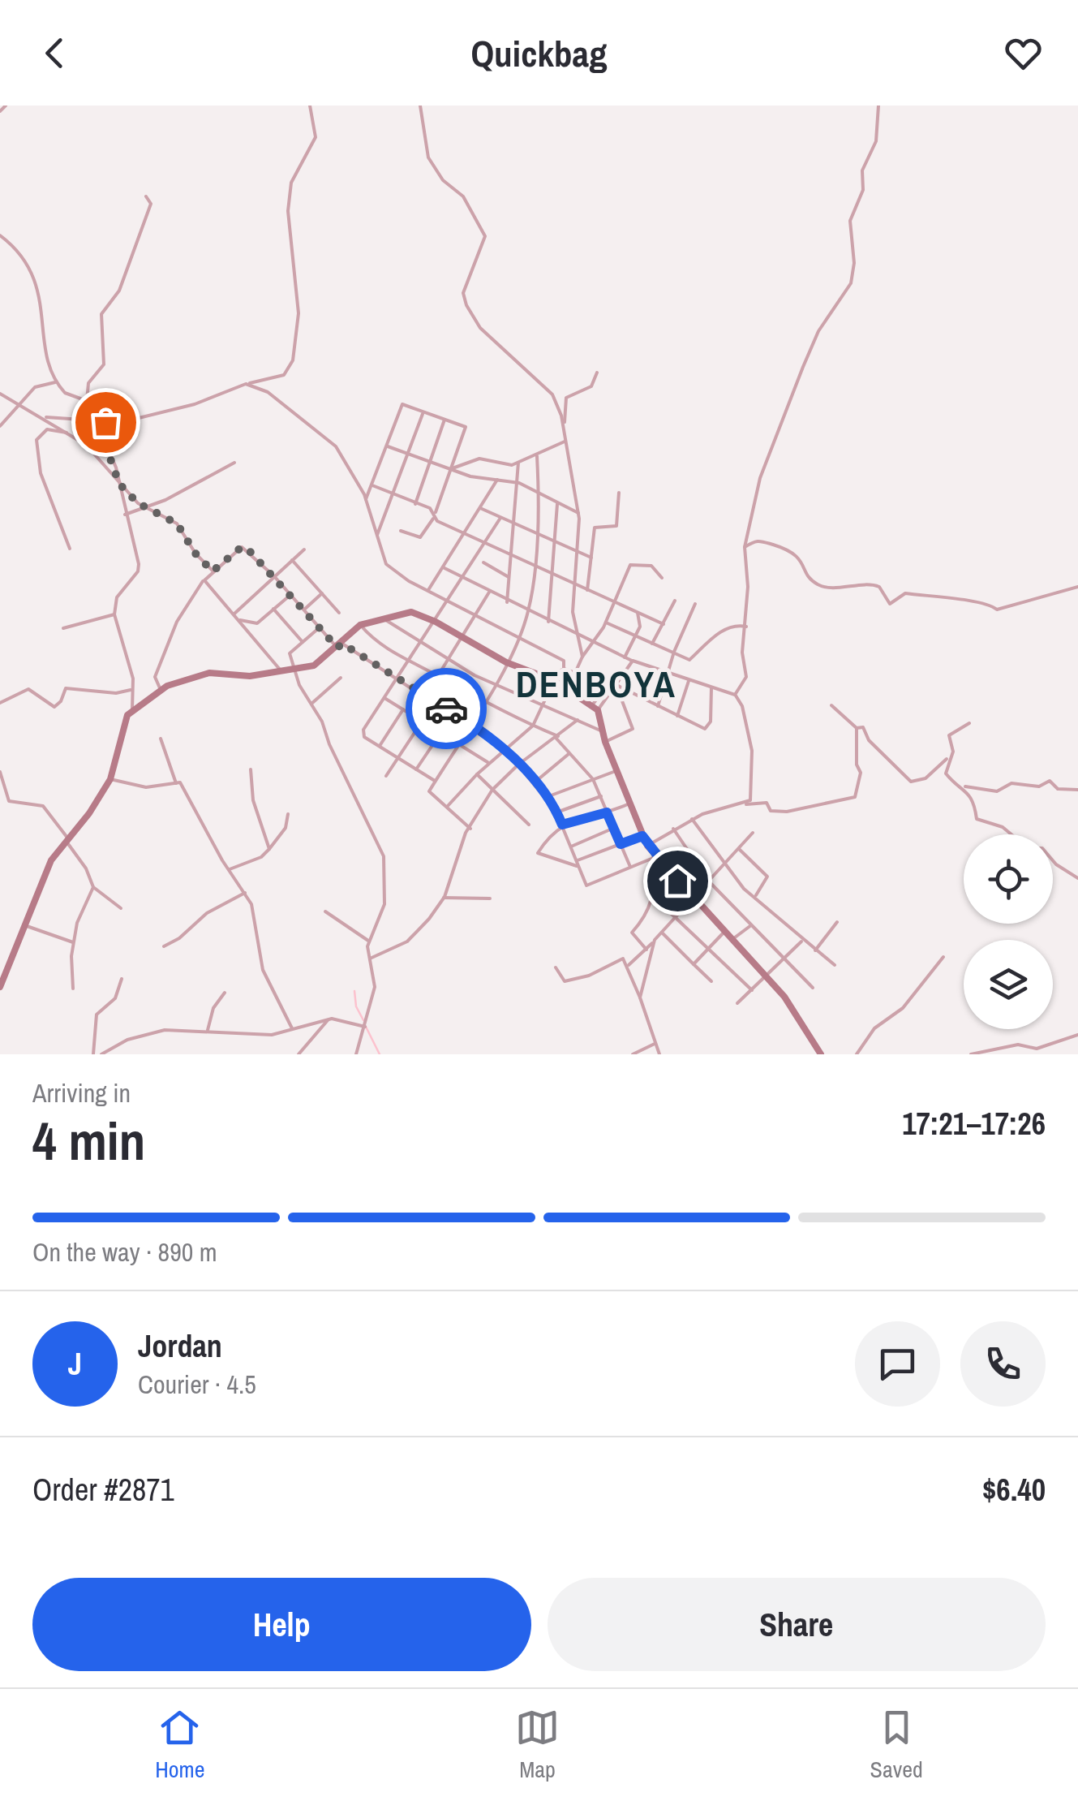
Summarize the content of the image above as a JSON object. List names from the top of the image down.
{
  "districts": ["DENBOYA"],
  "page": {
    "header": "Quickbag",
    "heading": ["4 min", "Arriving in", "17:21–17:26"],
    "panel": [
      "Jordan",
      "Courier · 4.5",
      "Order #2871",
      "$6.40"
    ],
    "bar": "On the way · 890 m",
    "round": "J",
    "buttons": ["Help", "Share"],
    "tabs": ["Home", "Map", "Saved"]
  }
}
